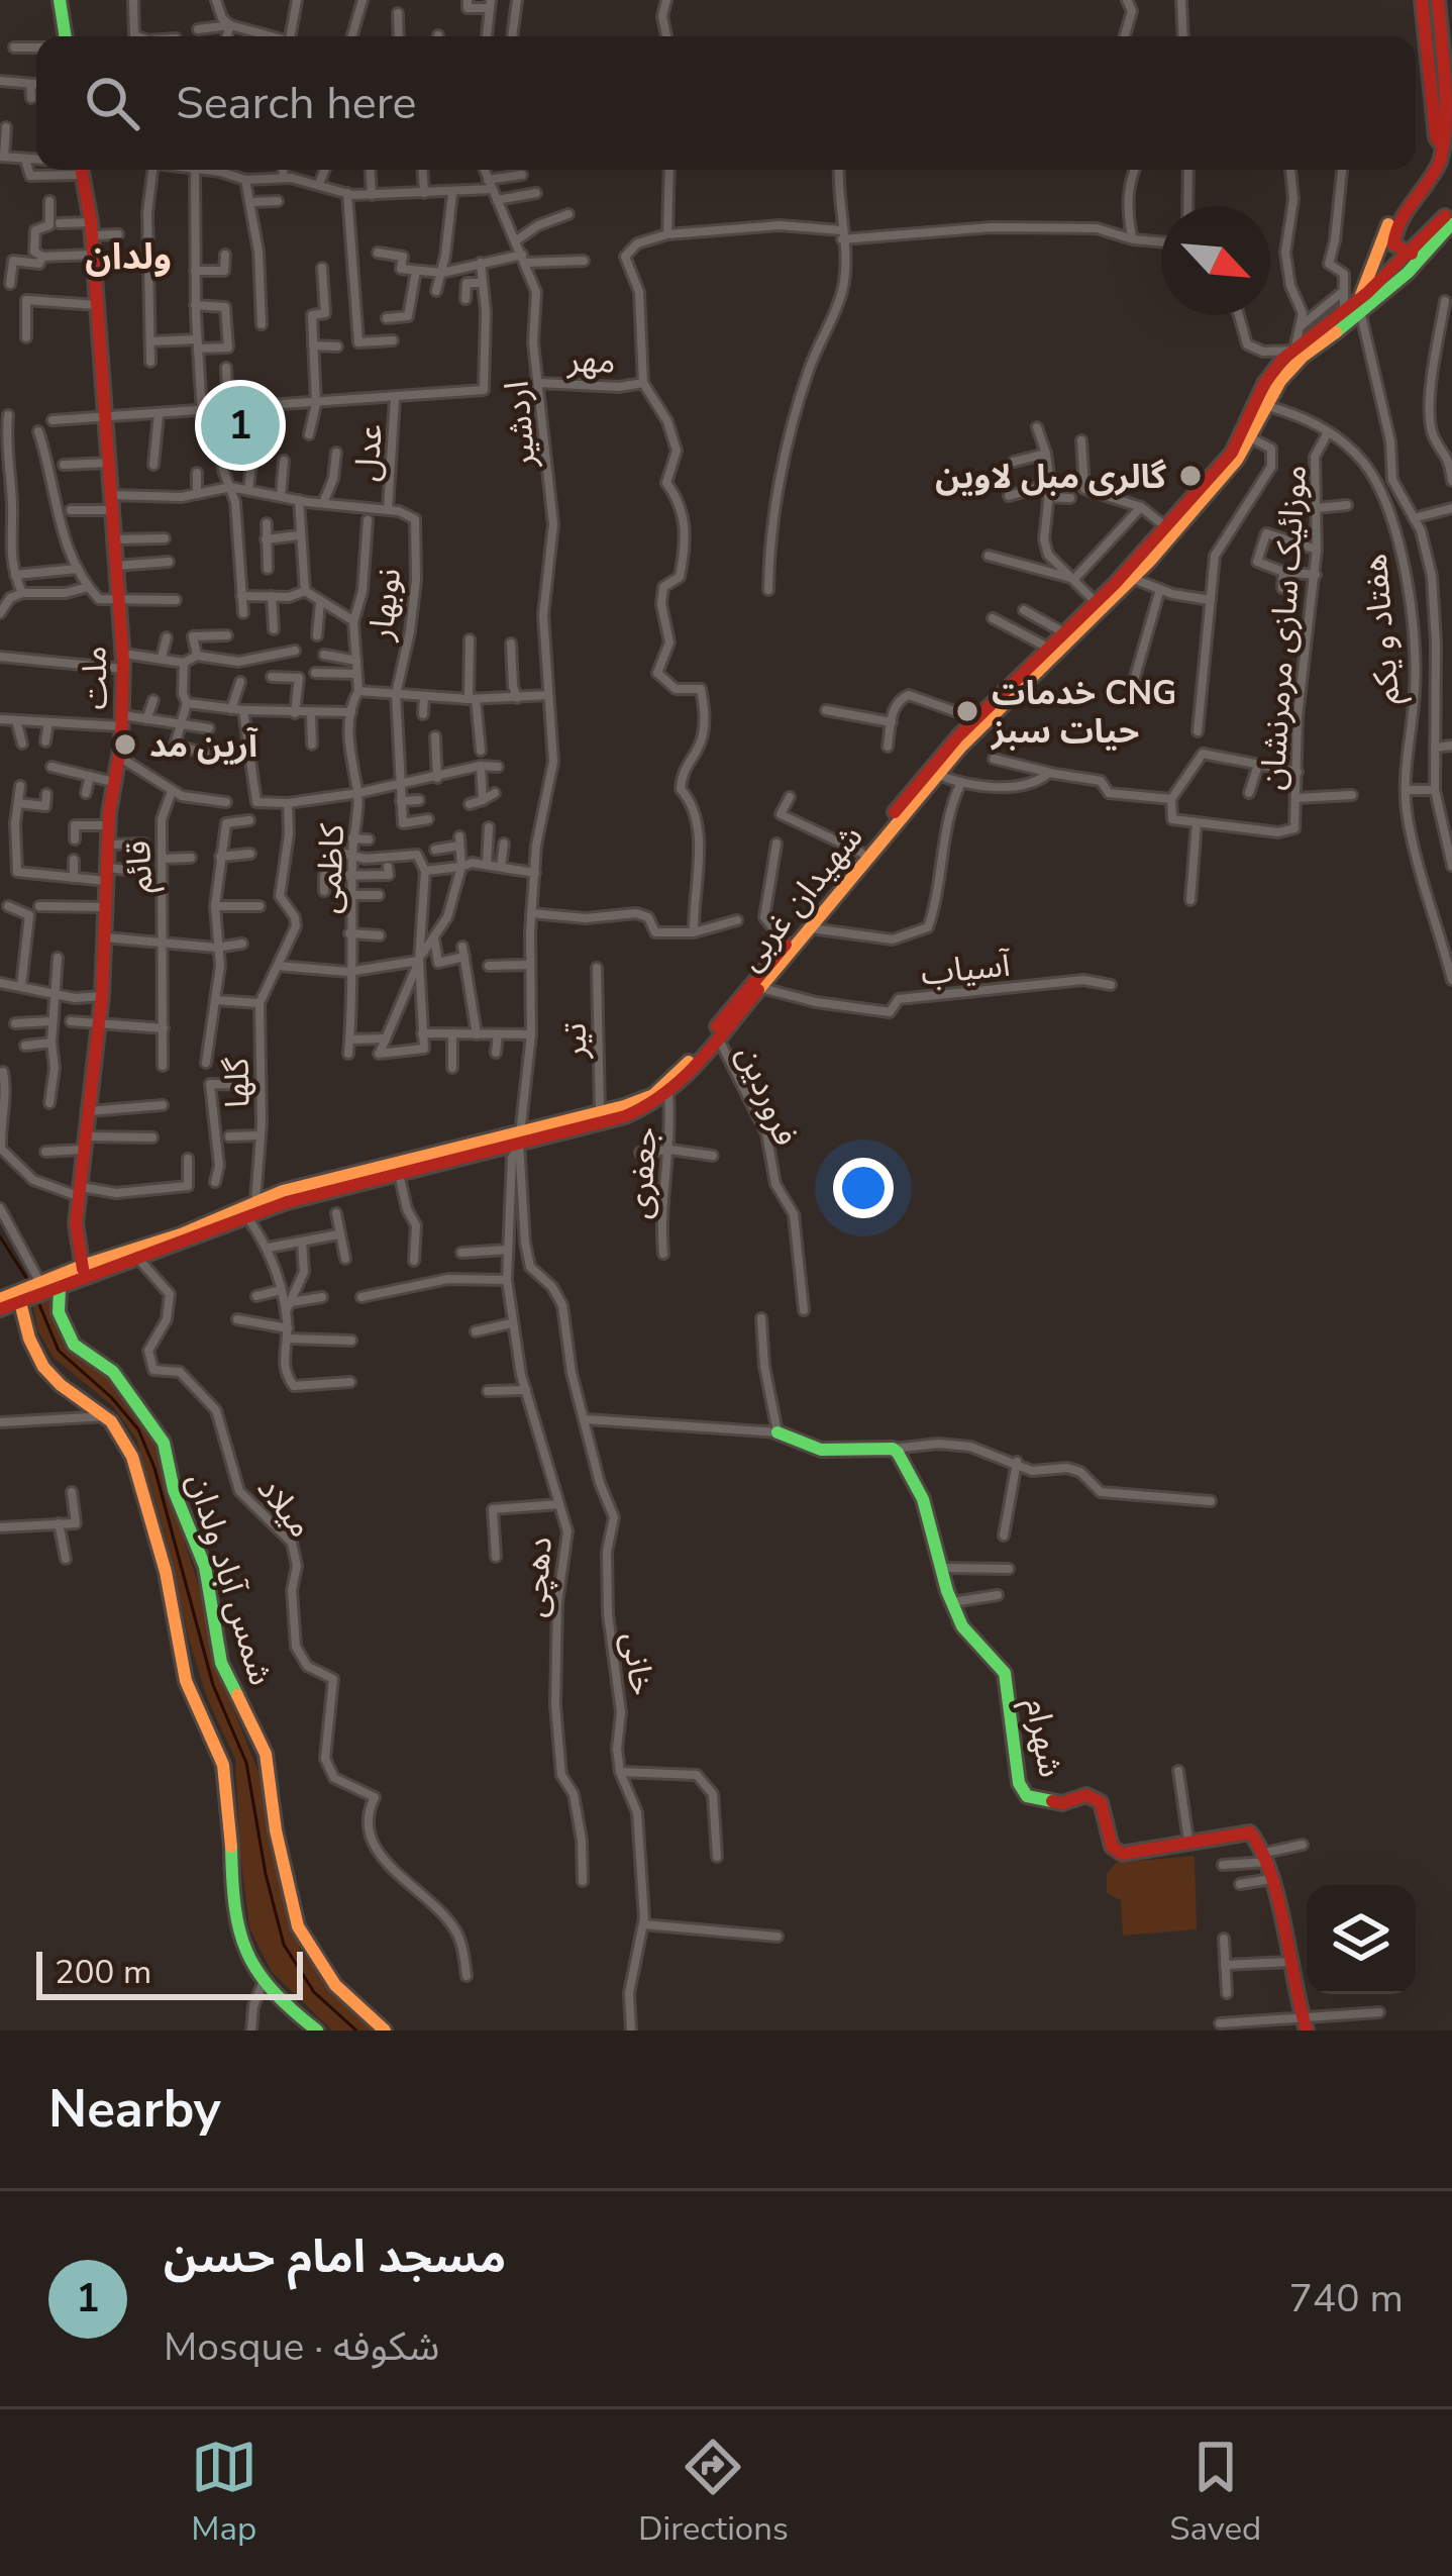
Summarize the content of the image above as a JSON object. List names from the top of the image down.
{
  "streets": {
    "main road": [
      "ملت",
      "شهیدان غربی",
      "شمس آباد ولدان",
      "شهرام"
    ],
    "street": [
      "مهر",
      "اردشیر",
      "عدل",
      "نوبهار",
      "موزائیک سازی مرمرنشان",
      "هفتاد و یکم",
      "قائم",
      "کاظمی",
      "آسیاب",
      "تیر",
      "گلها",
      "فروردین",
      "جعفری",
      "میلاد",
      "دهچی",
      "خانی"
    ]
  },
  "crossings": [
    ["مهر", "اردشیر"],
    ["اردشیر", "شهیدان غربی"],
    ["اردشیر", "دهچی"],
    ["اردشیر", "خانی"],
    ["عدل", "نوبهار"],
    ["موزائیک سازی مرمرنشان", "هفتاد و یکم"],
    ["هفتاد و یکم", "شهیدان غربی"],
    ["ملت", "شهیدان غربی"],
    ["شهیدان غربی", "آسیاب"],
    ["شهیدان غربی", "تیر"],
    ["شهیدان غربی", "گلها"],
    ["شهیدان غربی", "فروردین"],
    ["شهیدان غربی", "جعفری"],
    ["شهیدان غربی", "میلاد"],
    ["شهیدان غربی", "دهچی"],
    ["شهیدان غربی", "شمس آباد ولدان"],
    ["شهیدان غربی", "خانی"],
    ["دهچی", "خانی"]
  ],
  "districts": ["ولدان"],
  "places": ["گالری مبل لاوین", "خدمات CNG حیات سبز", "آرین مد"],
  "scale_bar": "200 m",
  "north": "bottom right",
  "page": {
    "search": "Search here",
    "pins": "1",
    "scale": "200 m",
    "heading": "Nearby",
    "list": [
      {
        "mark": "1",
        "name": "مسجد امام حسن",
        "note": "Mosque · شکوفه",
        "value": "740 m"
      }
    ],
    "nav": ["Map", "Directions", "Saved"]
  }
}
